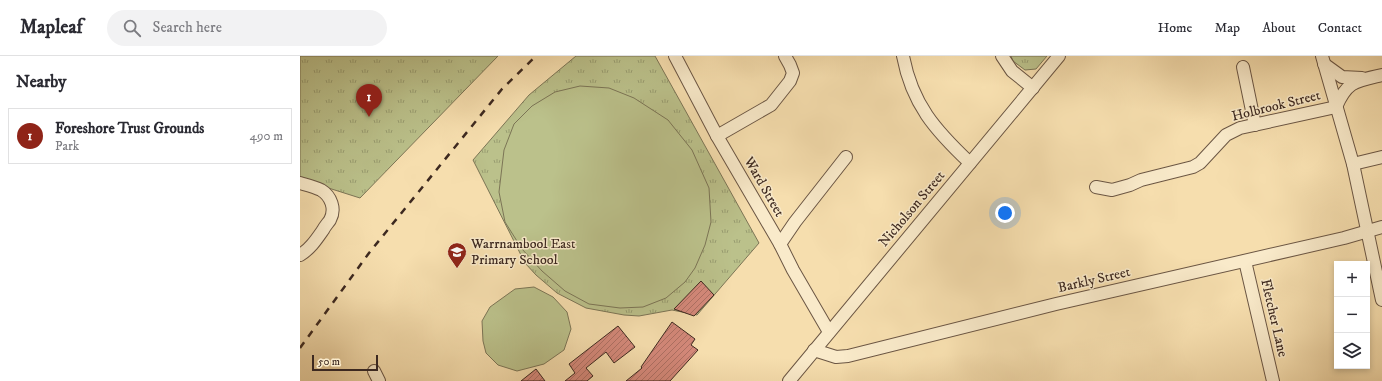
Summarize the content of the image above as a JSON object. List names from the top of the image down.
{
  "streets": {
    "street": [
      "Holbrook Street",
      "Ward Street",
      "Nicholson Street",
      "Barkly Street",
      "Fletcher Lane"
    ]
  },
  "crossings": [
    ["Ward Street", "Nicholson Street"],
    ["Nicholson Street", "Barkly Street"],
    ["Barkly Street", "Fletcher Lane"]
  ],
  "places": {
    "school or university": ["Warrnambool East Primary School"]
  },
  "scale_bar": "50 m",
  "page": {
    "header": "Mapleaf",
    "search": "Search here",
    "nav": [
      "Home",
      "Map",
      "About",
      "Contact"
    ],
    "heading": "Nearby",
    "pins": "1",
    "list": [
      {
        "mark": "1",
        "name": "Foreshore Trust Grounds",
        "note": "Park",
        "value": "490 m"
      }
    ],
    "map_buttons": ["+", "−"],
    "scale": "50 m"
  }
}
